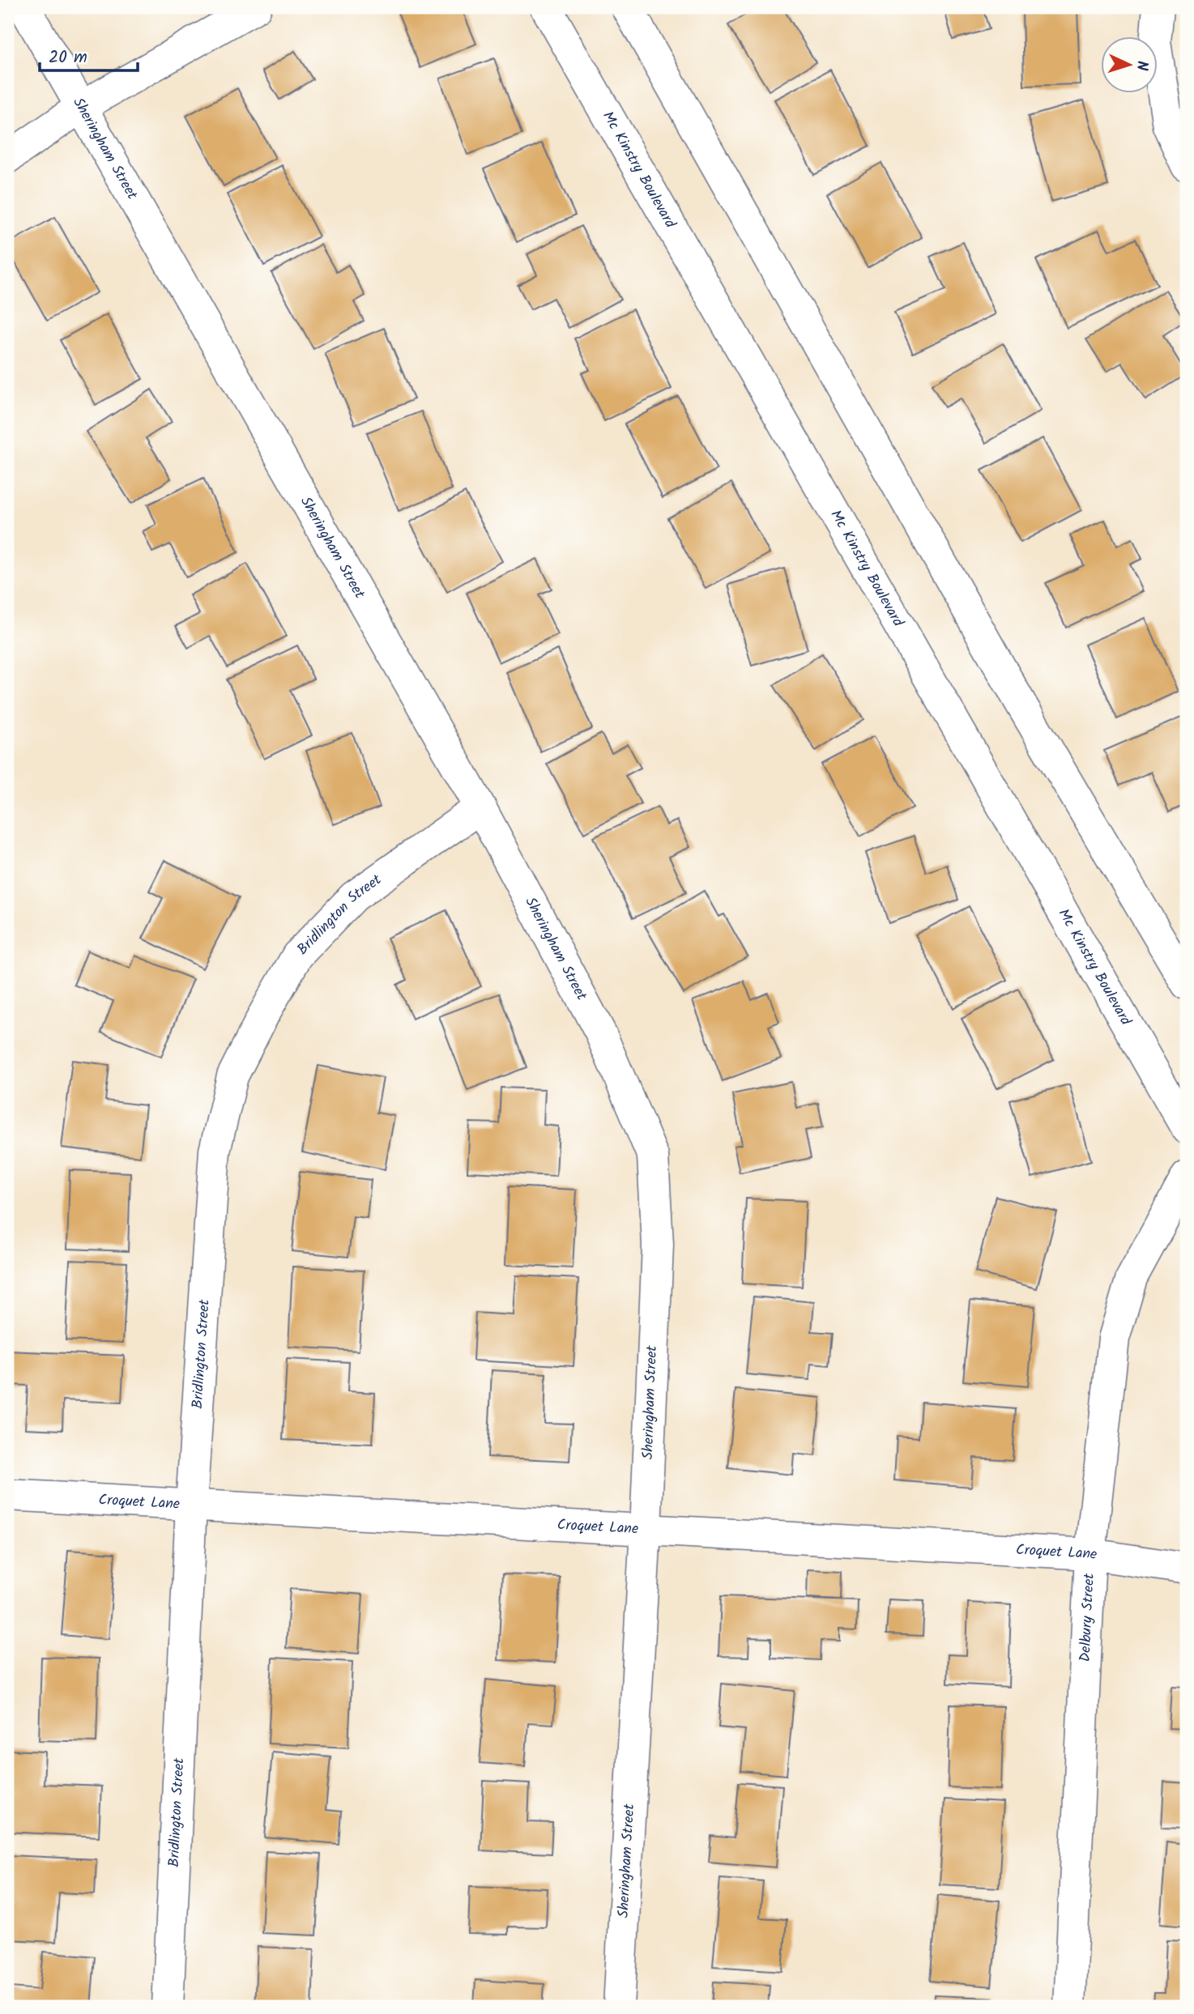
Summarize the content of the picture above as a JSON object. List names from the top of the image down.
{
  "streets": {
    "street": [
      "Sheringham Street",
      "Mc Kinstry Boulevard",
      "Bridlington Street",
      "Croquet Lane",
      "Delbury Street"
    ]
  },
  "crossings": [
    ["Sheringham Street", "Bridlington Street"],
    ["Sheringham Street", "Croquet Lane"],
    ["Bridlington Street", "Croquet Lane"],
    ["Croquet Lane", "Delbury Street"]
  ],
  "scale_bar": "20 m",
  "north": "right"
}
